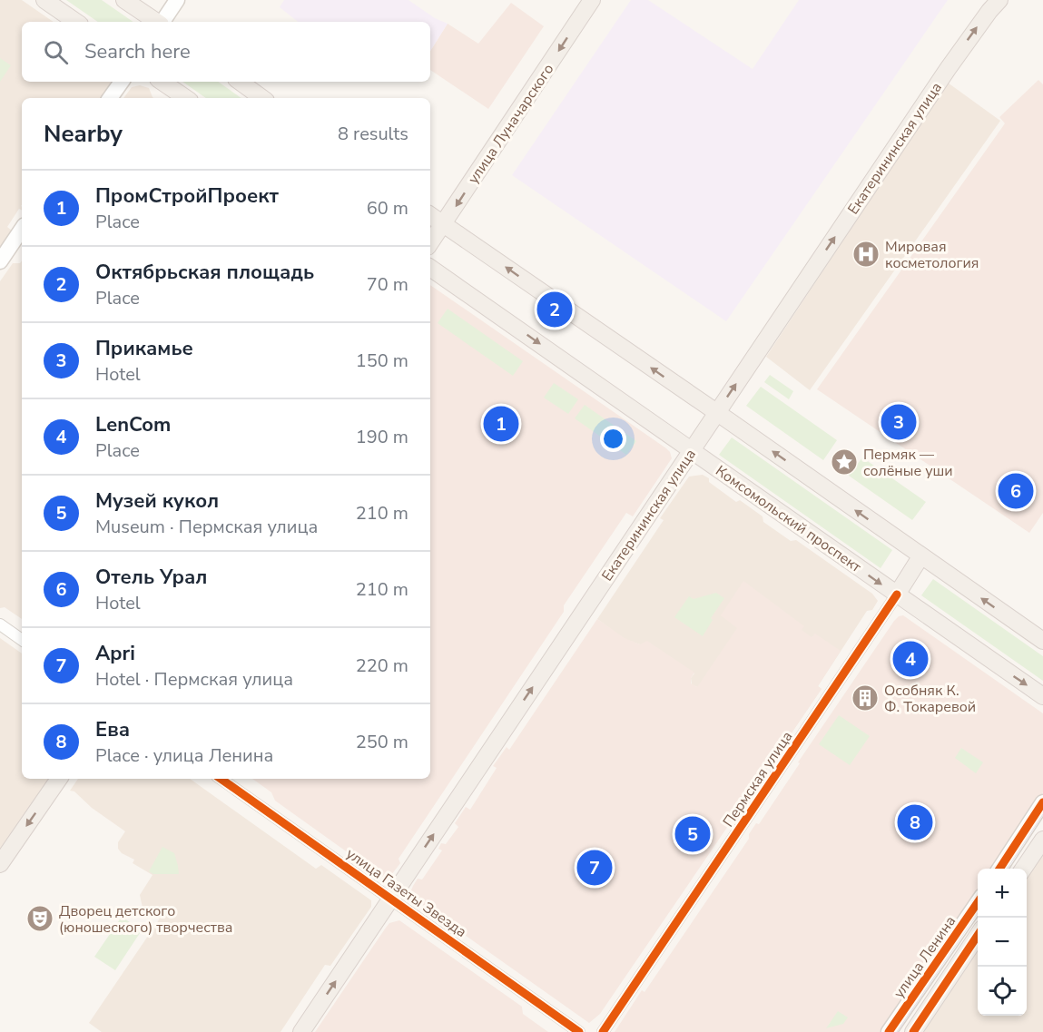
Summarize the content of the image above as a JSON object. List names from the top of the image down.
{
  "streets": {
    "main road": [
      "улица Луначарского",
      "Екатерининская улица",
      "Комсомольский проспект",
      "Пермская улица",
      "улица Ленина"
    ],
    "street": ["улица Газеты Звезда"]
  },
  "crossings": [
    ["Екатерининская улица", "Комсомольский проспект"],
    ["Екатерининская улица", "улица Газеты Звезда"],
    ["Комсомольский проспект", "Пермская улица"]
  ],
  "one_way": ["улица Луначарского", "Екатерининская улица"],
  "places": {
    "hospital": ["Мировая косметология"],
    "place": ["Пермяк — солёные уши"],
    "building": ["Особняк К. Ф. Токаревой"],
    "theatre": ["Дворец детского (юношеского) творчества"]
  },
  "page": {
    "search": "Search here",
    "heading": ["Nearby", "8 results"],
    "list": [
      {
        "mark": "1",
        "name": "ПромСтройПроект",
        "note": "Place",
        "value": "60 m"
      },
      {
        "mark": "2",
        "name": "Октябрьская площадь",
        "note": "Place",
        "value": "70 m"
      },
      {
        "mark": "3",
        "name": "Прикамье",
        "note": "Hotel",
        "value": "150 m"
      },
      {
        "mark": "4",
        "name": "LenCom",
        "note": "Place",
        "value": "190 m"
      },
      {
        "mark": "5",
        "name": "Музей кукол",
        "note": "Museum · Пермская улица",
        "value": "210 m"
      },
      {
        "mark": "6",
        "name": "Отель Урал",
        "note": "Hotel",
        "value": "210 m"
      },
      {
        "mark": "7",
        "name": "Apri",
        "note": "Hotel · Пермская улица",
        "value": "220 m"
      },
      {
        "mark": "8",
        "name": "Ева",
        "note": "Place · улица Ленина",
        "value": "250 m"
      }
    ],
    "pins": [
      "2",
      "3",
      "1",
      "6",
      "4",
      "8",
      "5",
      "7"
    ],
    "map_buttons": ["+", "−"]
  }
}
